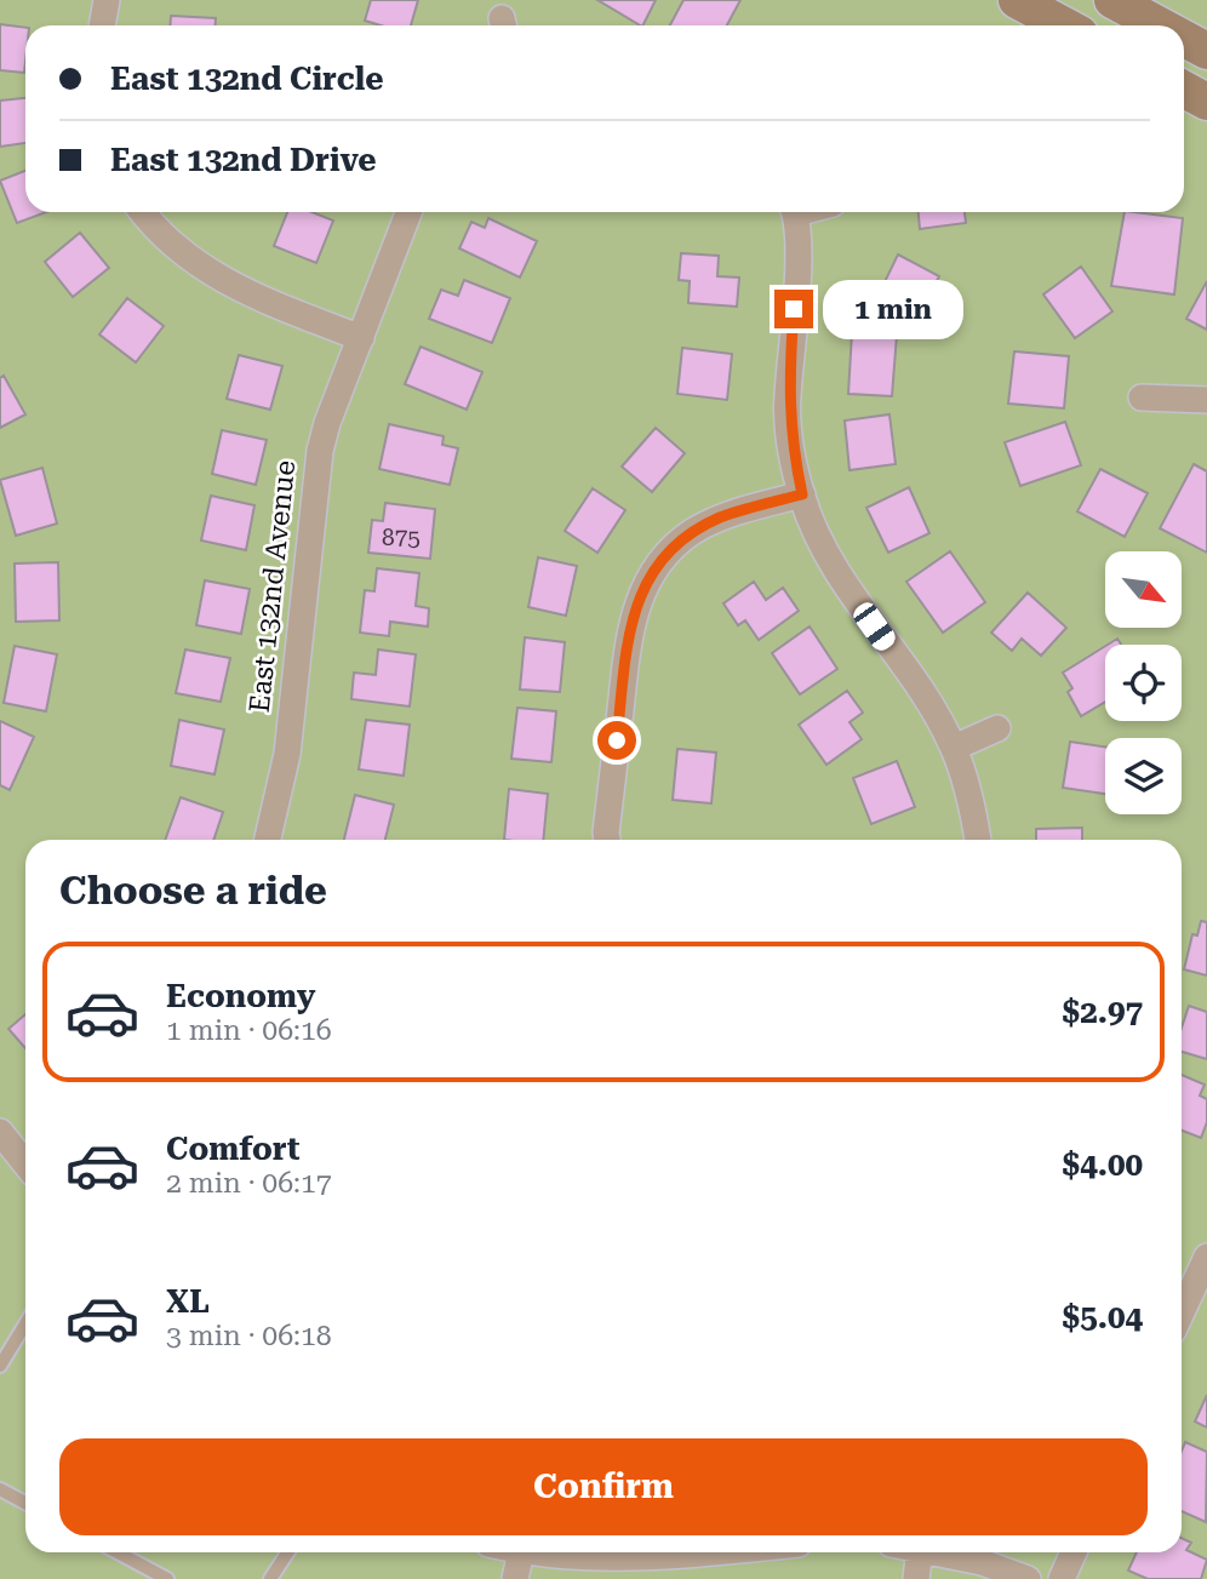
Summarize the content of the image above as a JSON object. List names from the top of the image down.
{
  "streets": {
    "street": ["East 132nd Avenue"]
  },
  "house_numbers": ["875"],
  "north": "bottom right",
  "page": {
    "banner": ["East 132nd Circle", "East 132nd Drive"],
    "bubble": "1 min",
    "heading": "Choose a ride",
    "list": [
      {
        "name": "Economy",
        "note": "1 min · 06:16",
        "value": "$2.97"
      },
      {
        "name": "Comfort",
        "note": "2 min · 06:17",
        "value": "$4.00"
      },
      {
        "name": "XL",
        "note": "3 min · 06:18",
        "value": "$5.04"
      }
    ],
    "buttons": "Confirm"
  }
}
